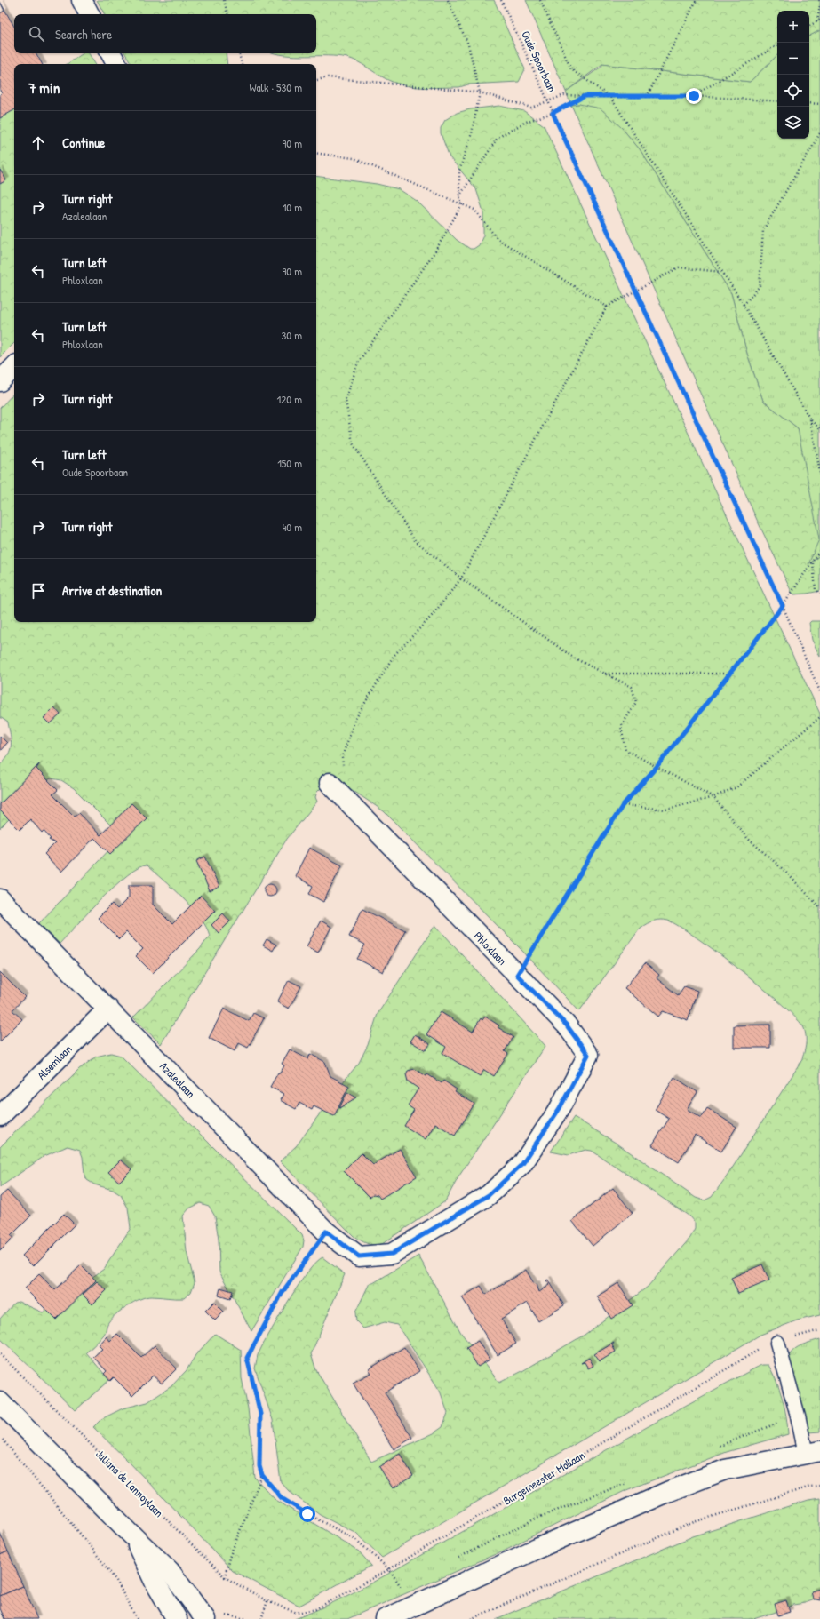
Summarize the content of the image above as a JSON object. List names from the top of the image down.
{
  "streets": {
    "street": ["Phloxlaan", "Alsemlaan", "Azalealaan"],
    "path": ["Oude Spoorbaan", "Burgemeester Mollaan", "Juliana de Lannoylaan"]
  },
  "crossings": [
    ["Phloxlaan", "Azalealaan"],
    ["Alsemlaan", "Azalealaan"],
    ["Burgemeester Mollaan", "Juliana de Lannoylaan"]
  ],
  "page": {
    "map_buttons": ["+", "−"],
    "search": "Search here",
    "heading": ["7 min", "Walk · 530 m"],
    "list": [
      ["Continue", "90 m"],
      ["Turn right", "Azalealaan", "10 m"],
      ["Turn left", "Phloxlaan", "90 m"],
      ["Turn left", "Phloxlaan", "30 m"],
      ["Turn right", "120 m"],
      ["Turn left", "Oude Spoorbaan", "150 m"],
      ["Turn right", "40 m"],
      "Arrive at destination"
    ]
  }
}
